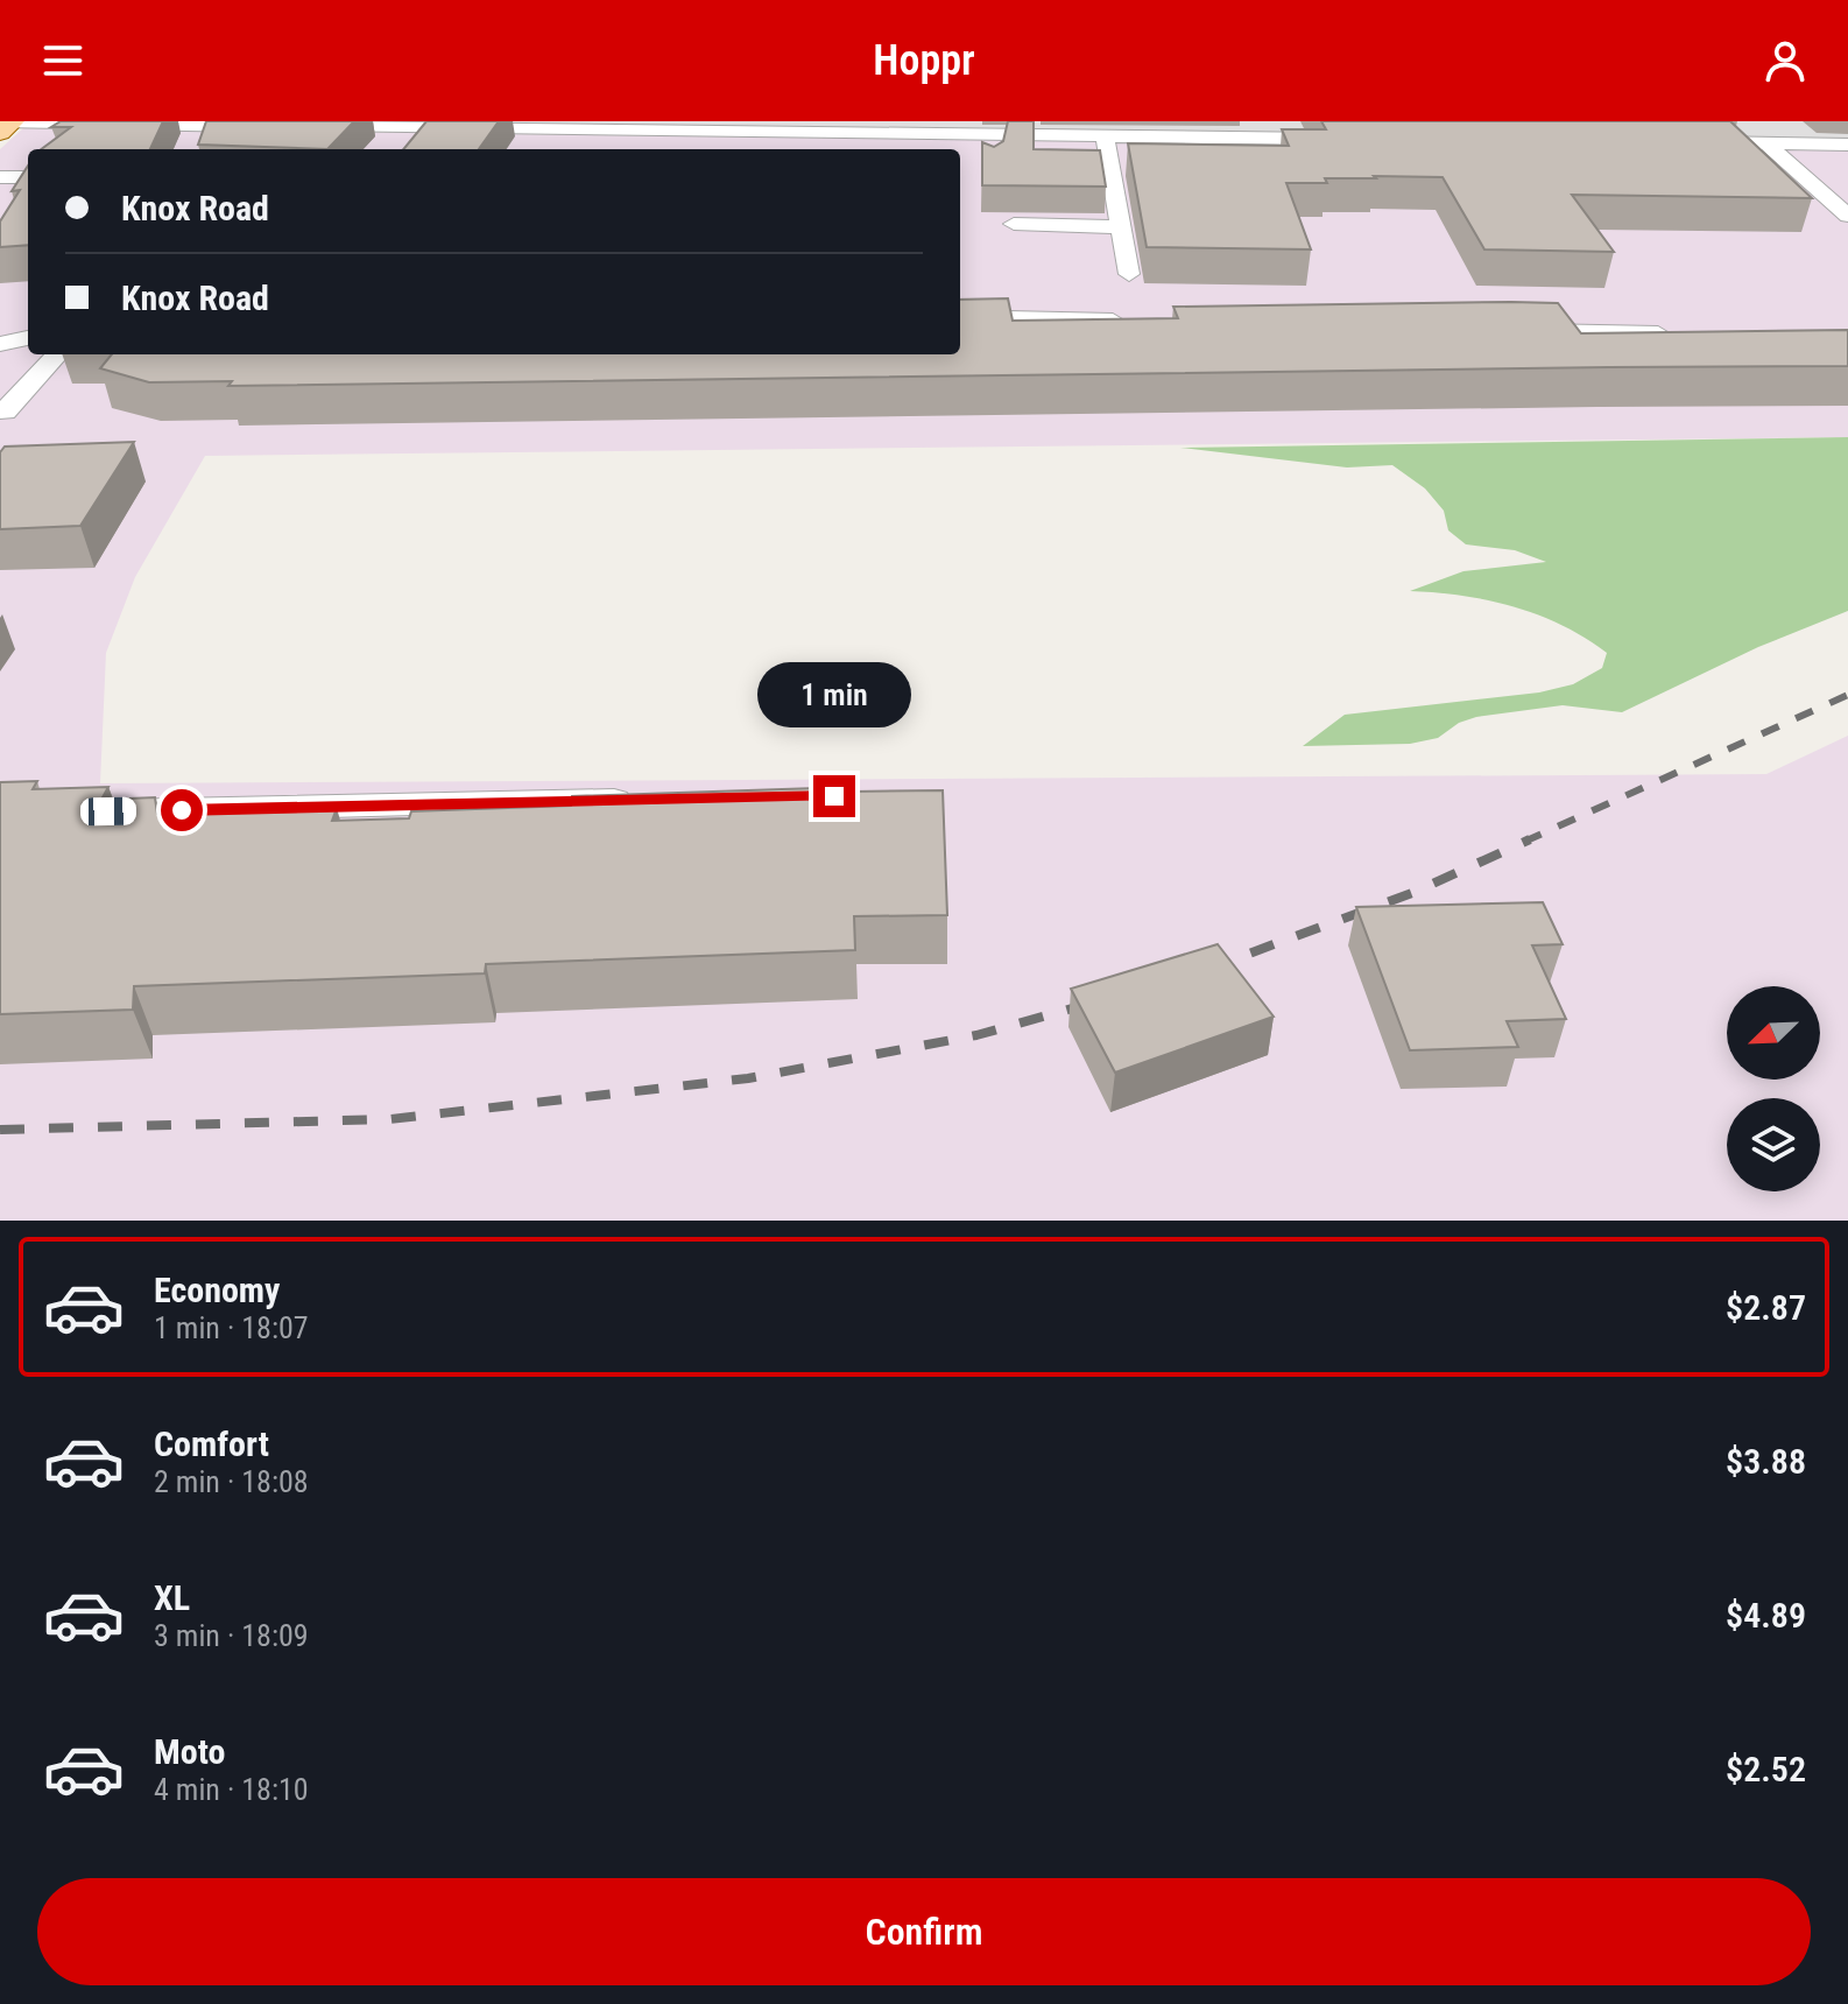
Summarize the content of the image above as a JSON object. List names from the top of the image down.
{
  "north": "bottom left",
  "page": {
    "header": "Hoppr",
    "banner": ["Knox Road", "Knox Road"],
    "bubble": "1 min",
    "list": [
      {
        "name": "Economy",
        "note": "1 min · 18:07",
        "value": "$2.87"
      },
      {
        "name": "Comfort",
        "note": "2 min · 18:08",
        "value": "$3.88"
      },
      {
        "name": "XL",
        "note": "3 min · 18:09",
        "value": "$4.89"
      },
      {
        "name": "Moto",
        "note": "4 min · 18:10",
        "value": "$2.52"
      }
    ],
    "buttons": "Confirm"
  }
}
